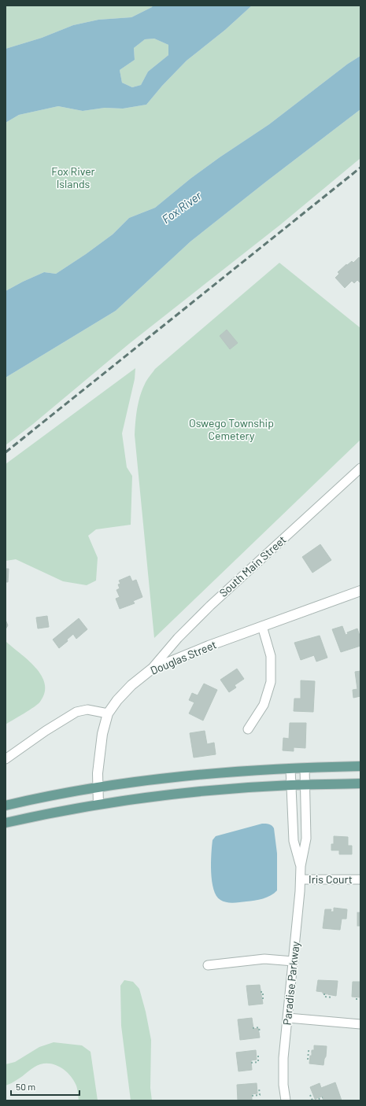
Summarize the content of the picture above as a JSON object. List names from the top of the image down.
{
  "streets": {
    "street": [
      "South Main Street",
      "Douglas Street",
      "Iris Court",
      "Paradise Parkway"
    ]
  },
  "crossings": [
    ["South Main Street", "Douglas Street"],
    ["Iris Court", "Paradise Parkway"]
  ],
  "water": ["Fox River"],
  "parks": ["Fox River Islands", "Oswego Township Cemetery"],
  "scale_bar": "50 m"
}
